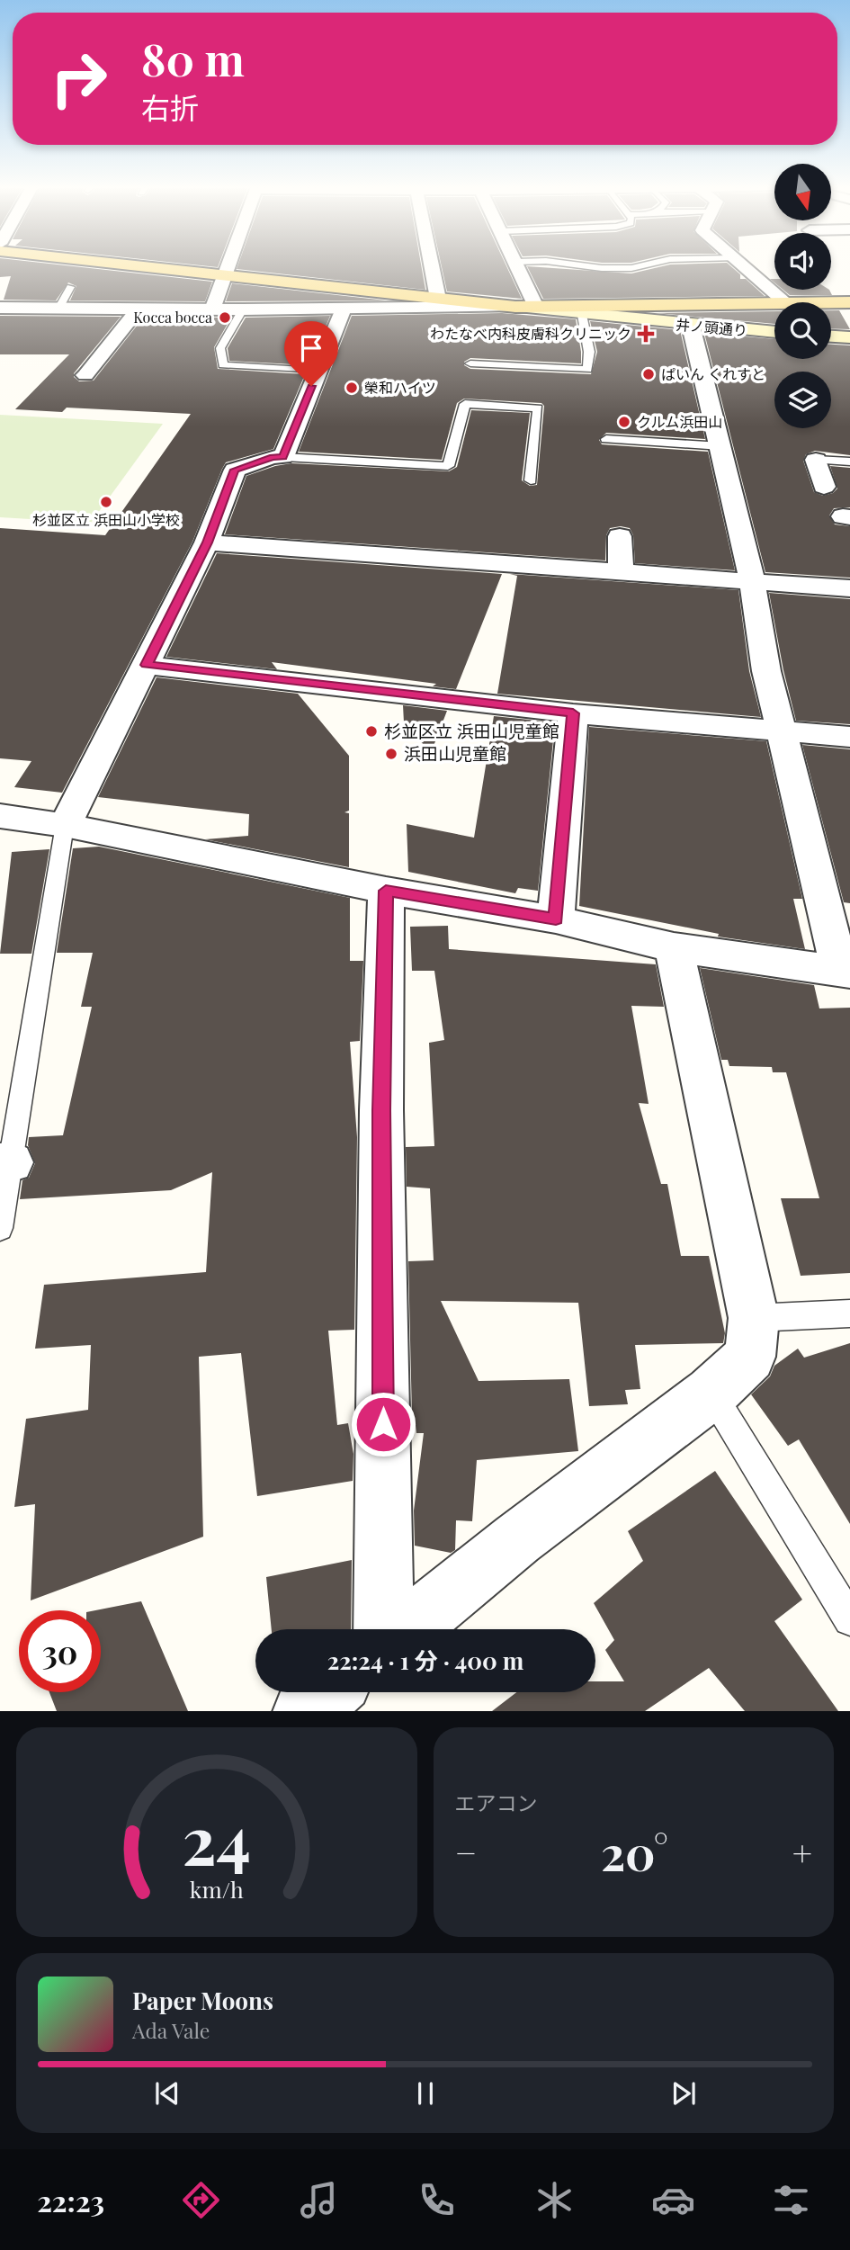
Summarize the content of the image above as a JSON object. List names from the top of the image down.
{
  "streets": {
    "main road": ["井ノ頭通り"]
  },
  "places": {
    "other": [
      "Kocca bocca",
      "ぱいん くれすと",
      "榮和ハイツ",
      "クルム浜田山",
      "杉並区立 浜田山小学校",
      "杉並区立 浜田山児童館",
      "浜田山児童館"
    ],
    "health": ["わたなべ内科皮膚科クリニック"]
  },
  "north": "bottom",
  "page": {
    "turn": ["80 m", "右折"],
    "limit": "30",
    "trip": "22:24 · 1 分 · 400 m",
    "tile": "エアコン",
    "heat": ["−", "20°", "+"],
    "song": ["Paper Moons", "Ada Vale"],
    "tabs": "22:23",
    "gauge": ["24", "km/h"]
  }
}
